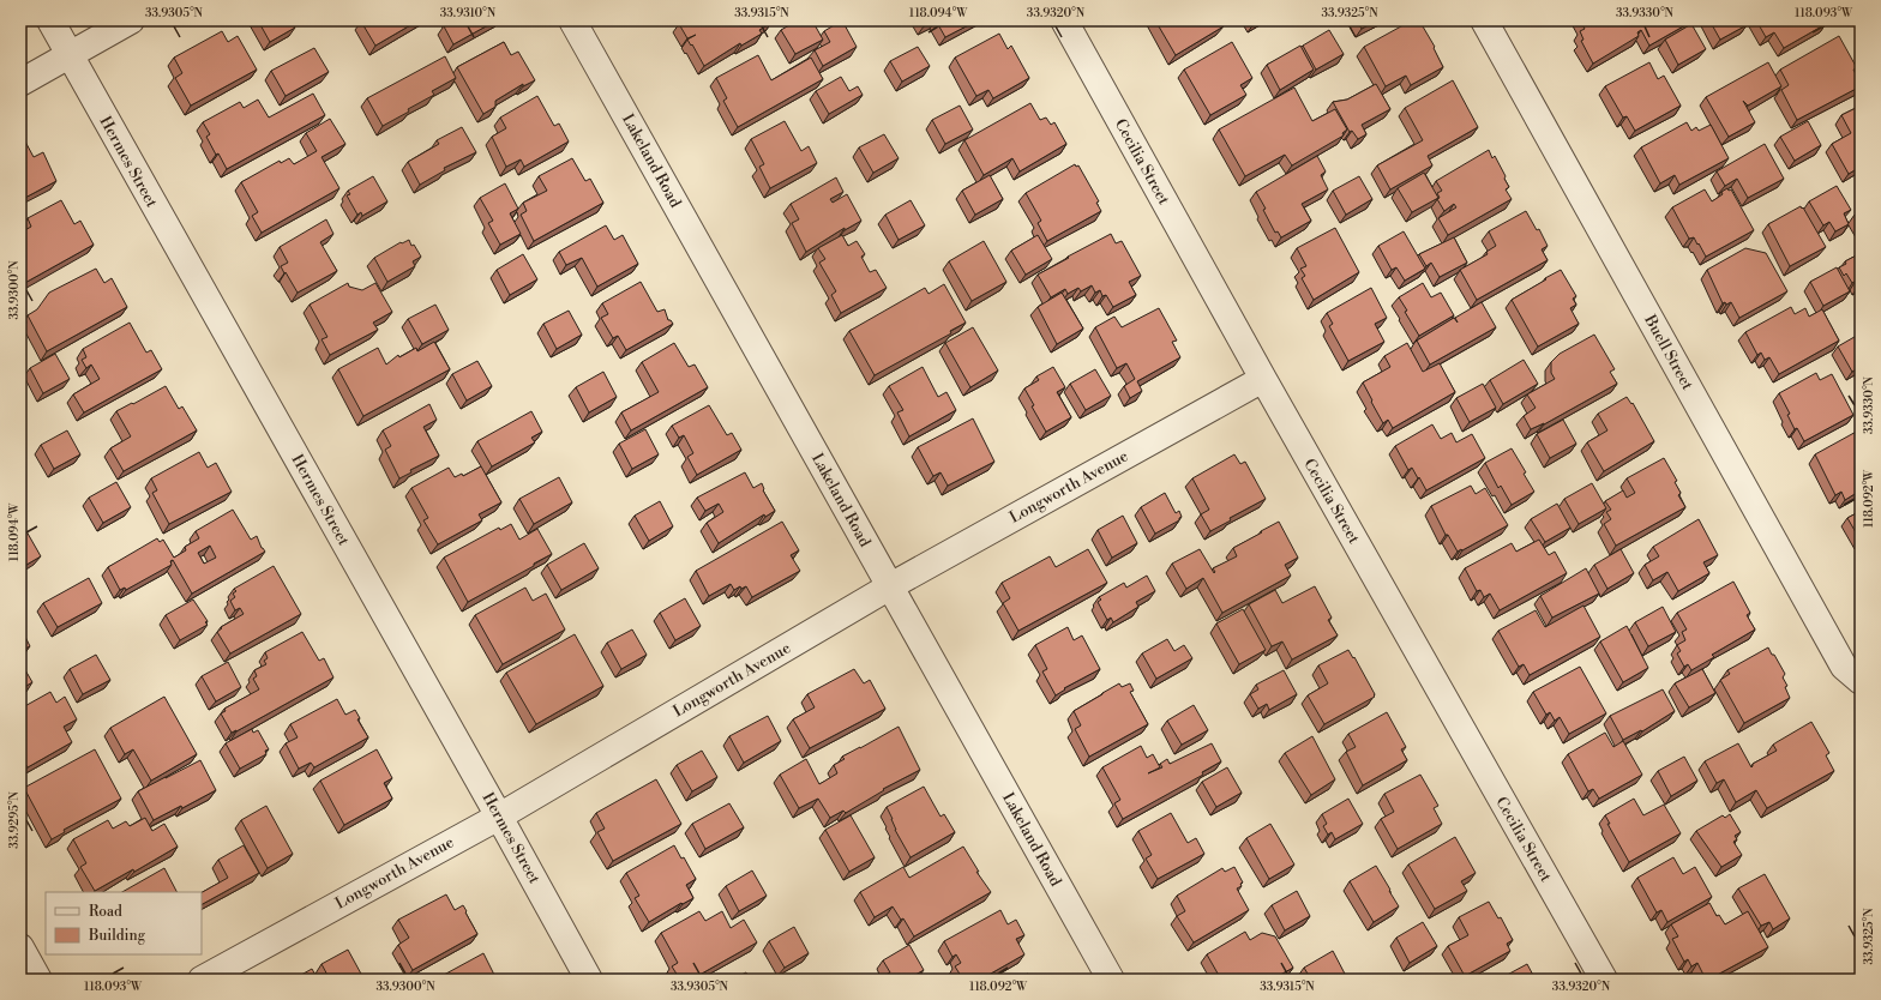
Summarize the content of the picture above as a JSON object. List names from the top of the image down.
{
  "streets": {
    "street": [
      "Lakeland Road",
      "Hermes Street",
      "Cecilia Street",
      "Buell Street",
      "Longworth Avenue"
    ]
  },
  "crossings": [
    ["Lakeland Road", "Longworth Avenue"],
    ["Hermes Street", "Longworth Avenue"],
    ["Cecilia Street", "Longworth Avenue"]
  ],
  "legend": ["Road", "Building"],
  "coordinates": [
    "33.9305°N",
    "33.9310°N",
    "33.9315°N",
    "118.094°W",
    "33.9320°N",
    "33.9325°N",
    "33.9330°N",
    "118.093°W",
    "33.9300°N",
    "118.092°W",
    "33.9295°N"
  ]
}
